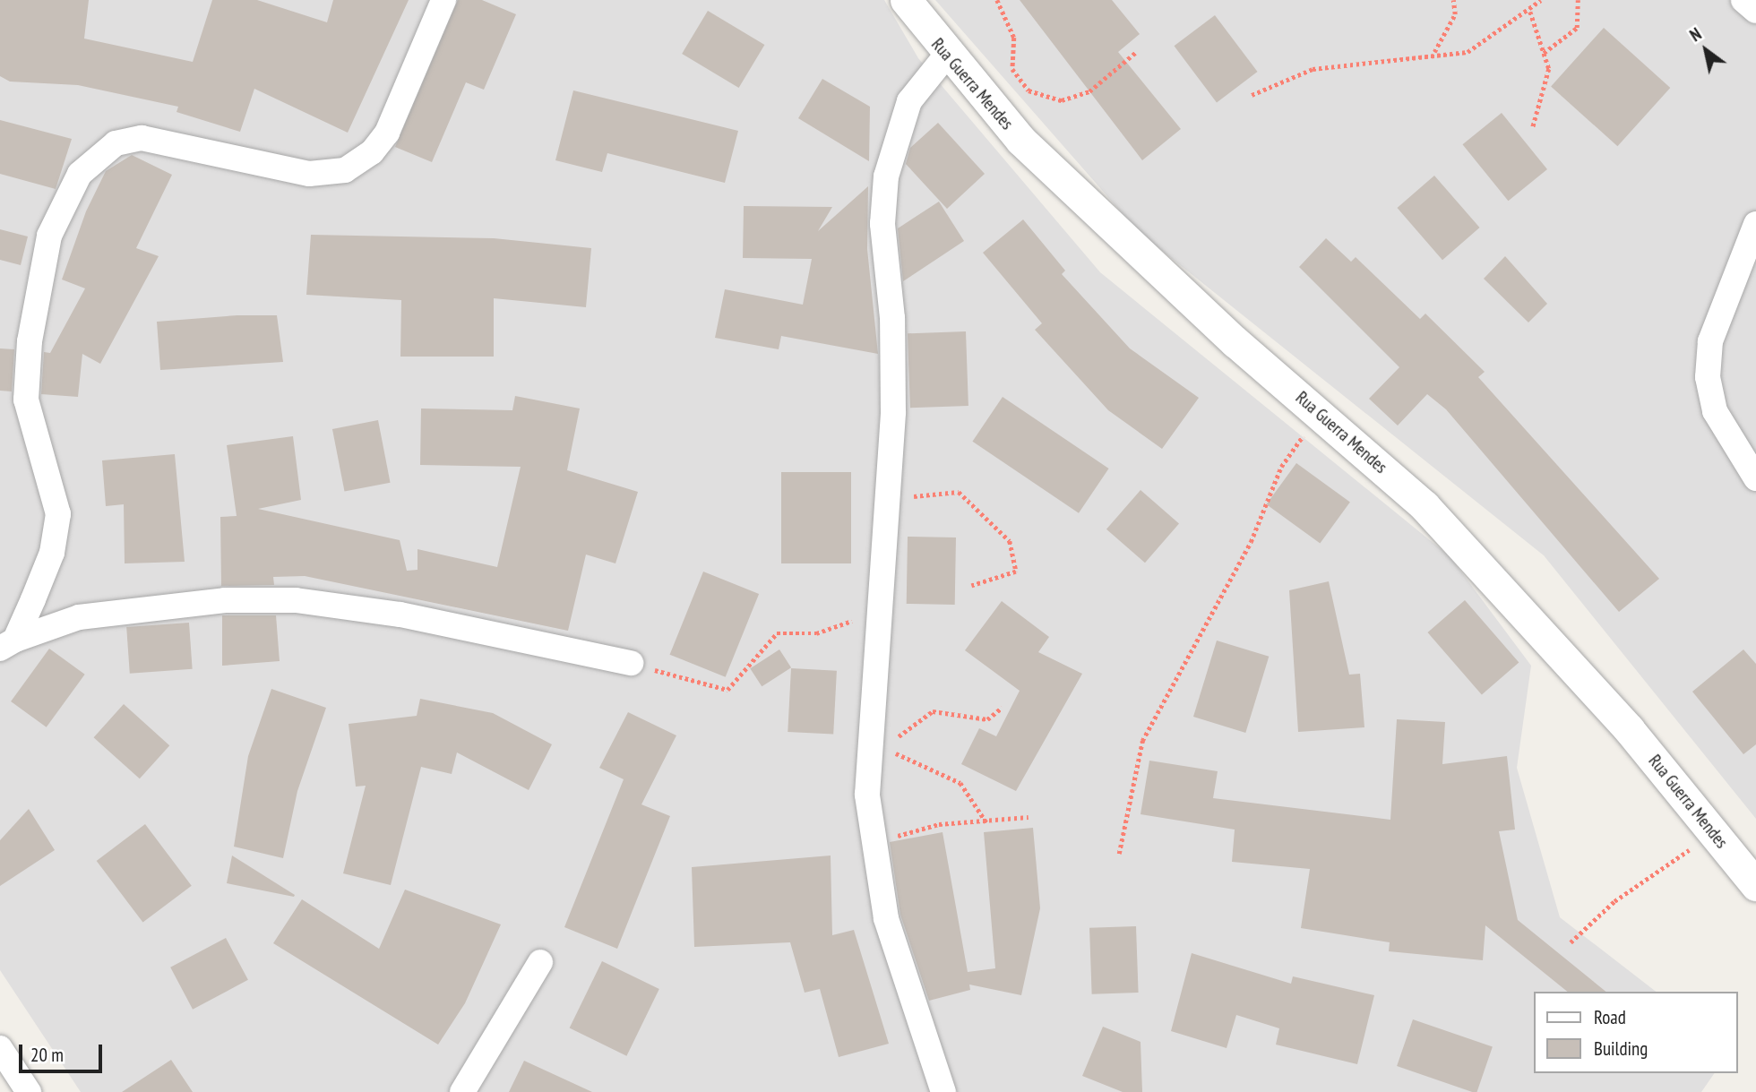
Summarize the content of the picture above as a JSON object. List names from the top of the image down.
{
  "streets": {
    "street": ["Rua Guerra Mendes"]
  },
  "legend": ["Road", "Building"],
  "scale_bar": "20 m",
  "north": "top left"
}
